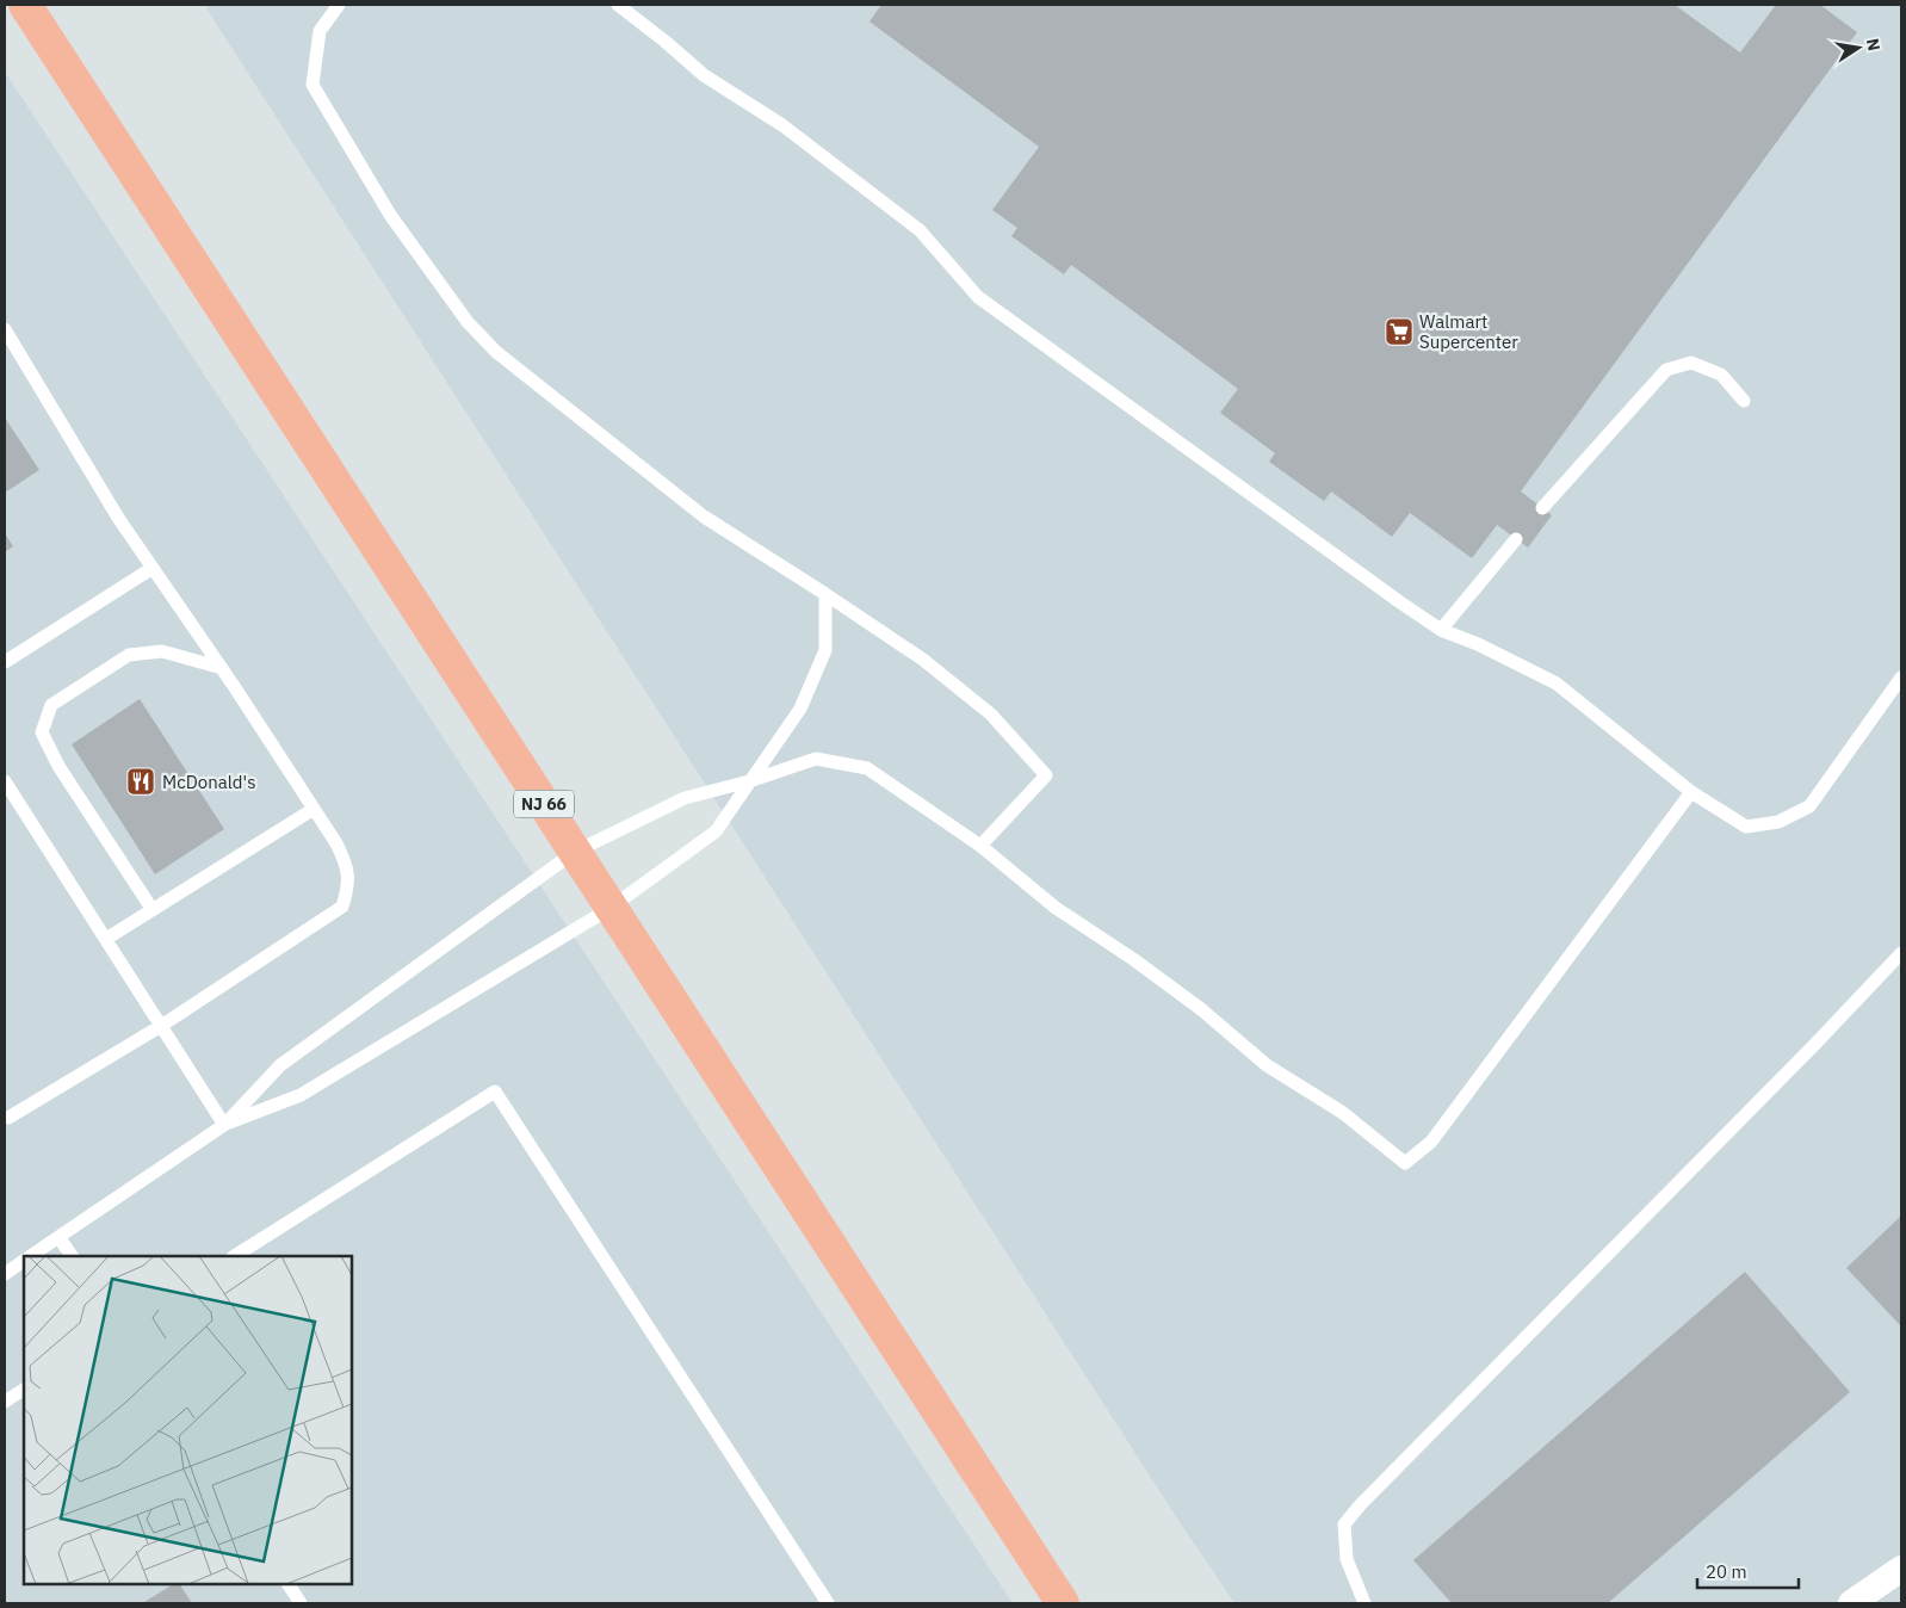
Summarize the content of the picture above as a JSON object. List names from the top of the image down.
{
  "streets": {
    "highway": ["NJ 66"]
  },
  "places": {
    "supermarket": ["Walmart Supercenter"],
    "restaurant": ["McDonald's"]
  },
  "scale_bar": "20 m",
  "north": "right"
}
